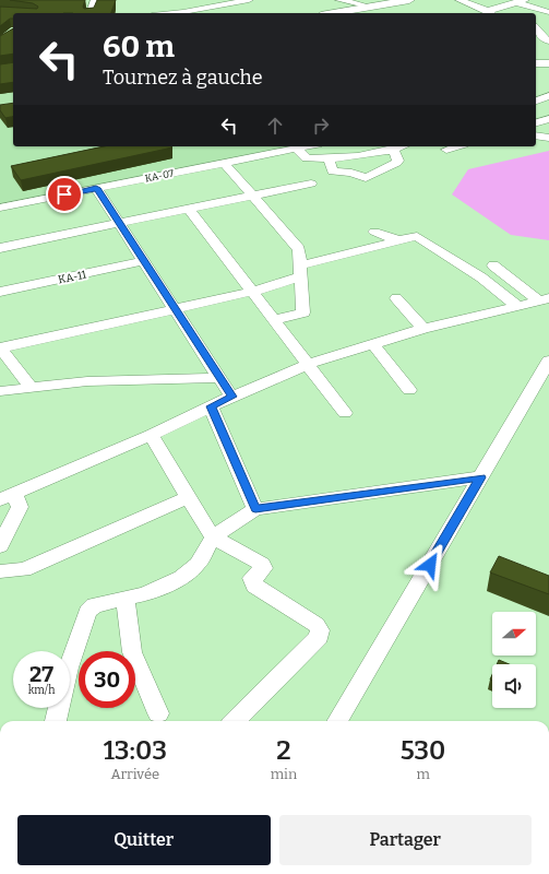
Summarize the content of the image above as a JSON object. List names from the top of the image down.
{
  "streets": {
    "street": ["KA-07", "KA-11"]
  },
  "north": "right",
  "page": {
    "turn": ["60 m", "Tournez à gauche"],
    "speed": "27 km/h",
    "limit": "30",
    "eta": [
      "13:03",
      "Arrivée",
      "2",
      "min",
      "530",
      "m"
    ],
    "buttons": ["Quitter", "Partager"]
  }
}
